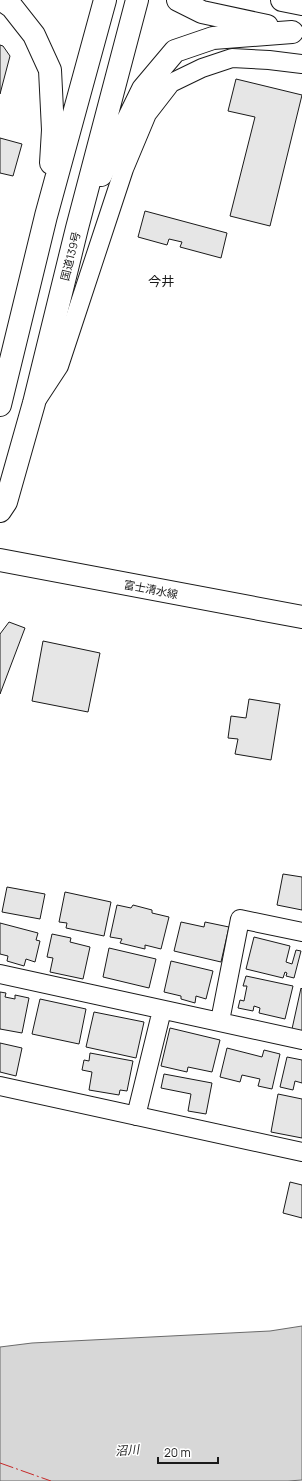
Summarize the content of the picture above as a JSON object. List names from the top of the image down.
{
  "streets": {
    "main road": ["国道139号", "富士清水線"]
  },
  "districts": ["今井"],
  "water": ["沼川"],
  "scale_bar": "20 m"
}
